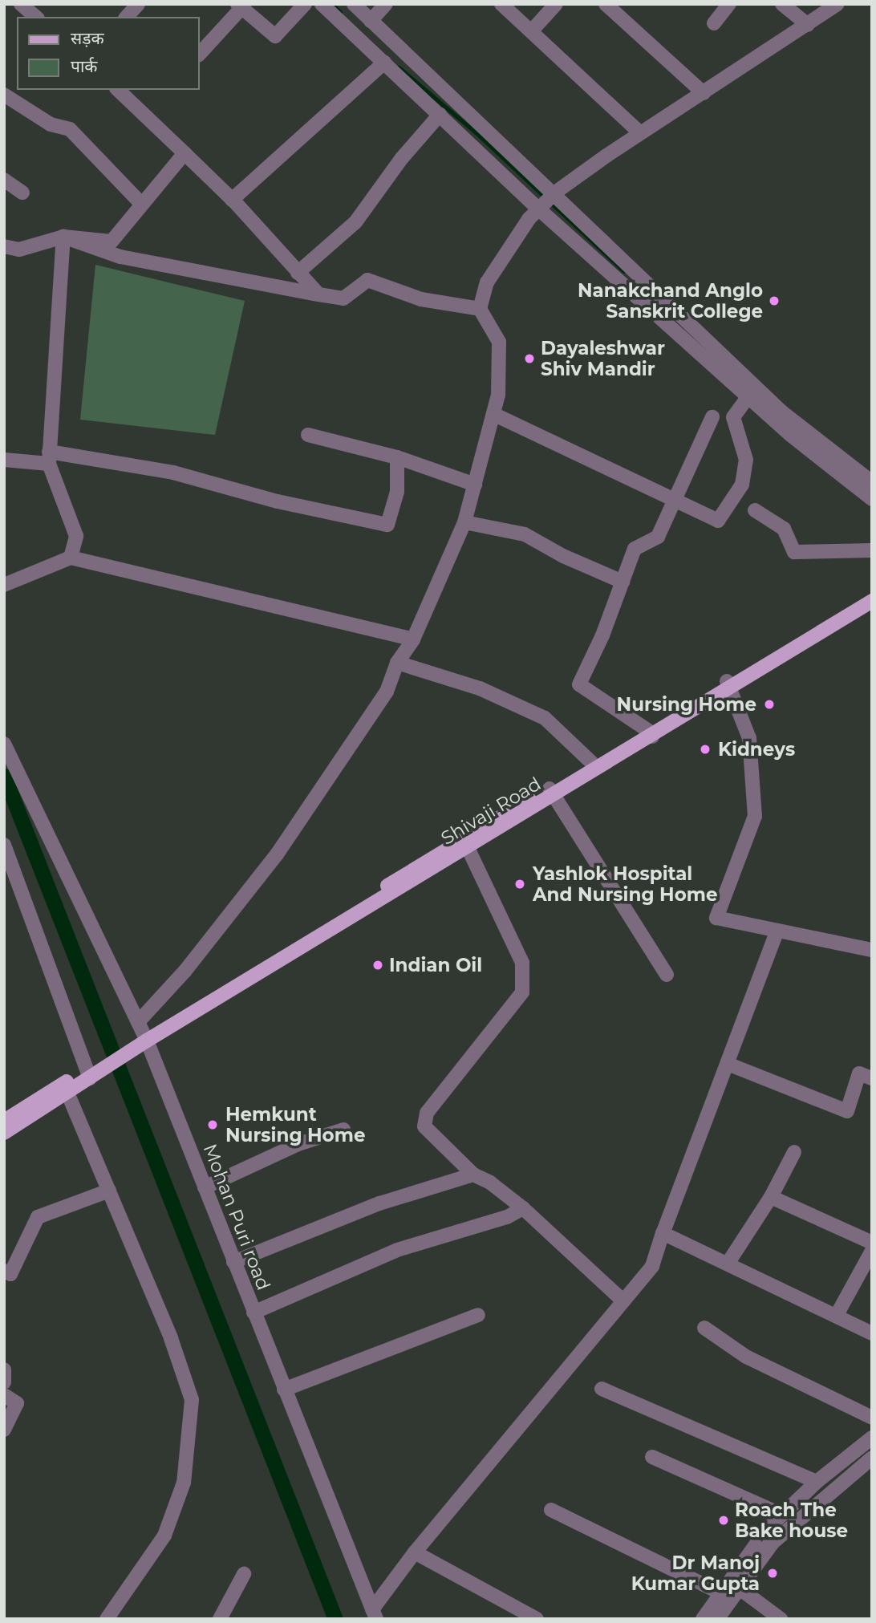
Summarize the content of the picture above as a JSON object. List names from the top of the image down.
{
  "streets": {
    "main road": ["Shivaji Road"],
    "street": ["Mohan Puri road"]
  },
  "crossings": [
    ["Shivaji Road", "Mohan Puri road"]
  ],
  "places": [
    "Nanakchand Anglo Sanskrit College",
    "Dayaleshwar Shiv Mandir",
    "Nursing Home",
    "Kidneys",
    "Yashlok Hospital And Nursing Home",
    "Indian Oil",
    "Hemkunt Nursing Home",
    "Roach The Bake house",
    "Dr Manoj Kumar Gupta"
  ],
  "legend": ["सड़क", "पार्क"]
}
